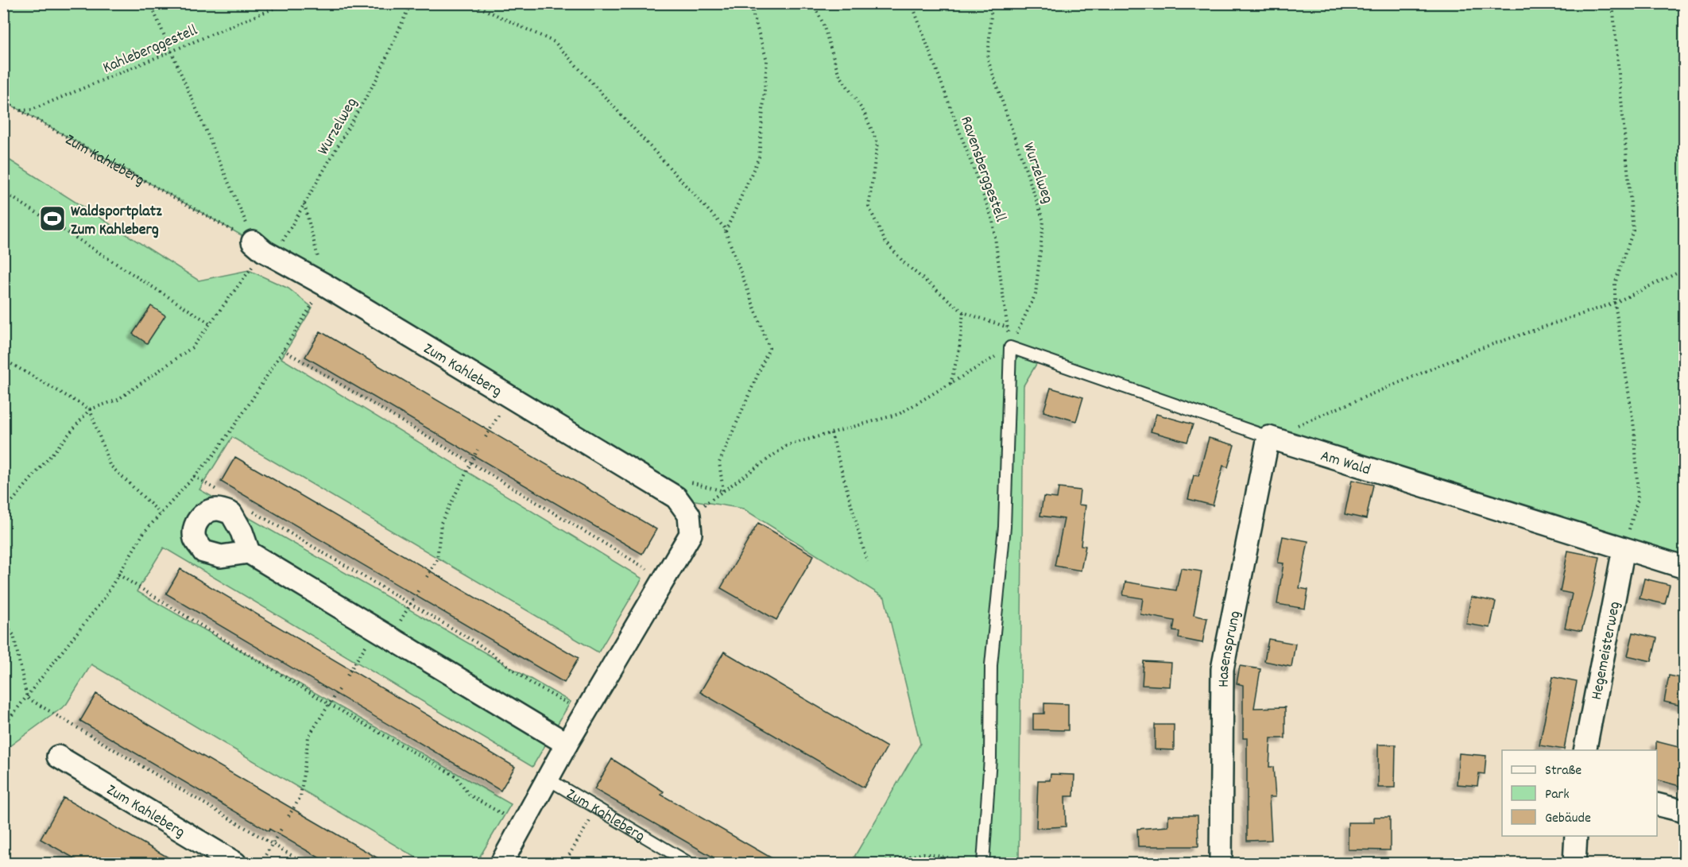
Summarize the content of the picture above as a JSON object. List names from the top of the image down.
{
  "streets": {
    "street": [
      "Zum Kahleberg",
      "Am Wald",
      "Hasensprung",
      "Hegemeisterweg"
    ],
    "path": ["Kahleberggestell", "Wurzelweg", "Ravensberggestell"]
  },
  "crossings": [
    ["Kahleberggestell", "Zum Kahleberg"],
    ["Wurzelweg", "Zum Kahleberg"],
    ["Wurzelweg", "Ravensberggestell"],
    ["Wurzelweg", "Am Wald"],
    ["Ravensberggestell", "Am Wald"],
    ["Am Wald", "Hasensprung"],
    ["Am Wald", "Hegemeisterweg"]
  ],
  "places": {
    "sports": ["Waldsportplatz Zum Kahleberg"]
  },
  "legend": ["Straße", "Park", "Gebäude"]
}
